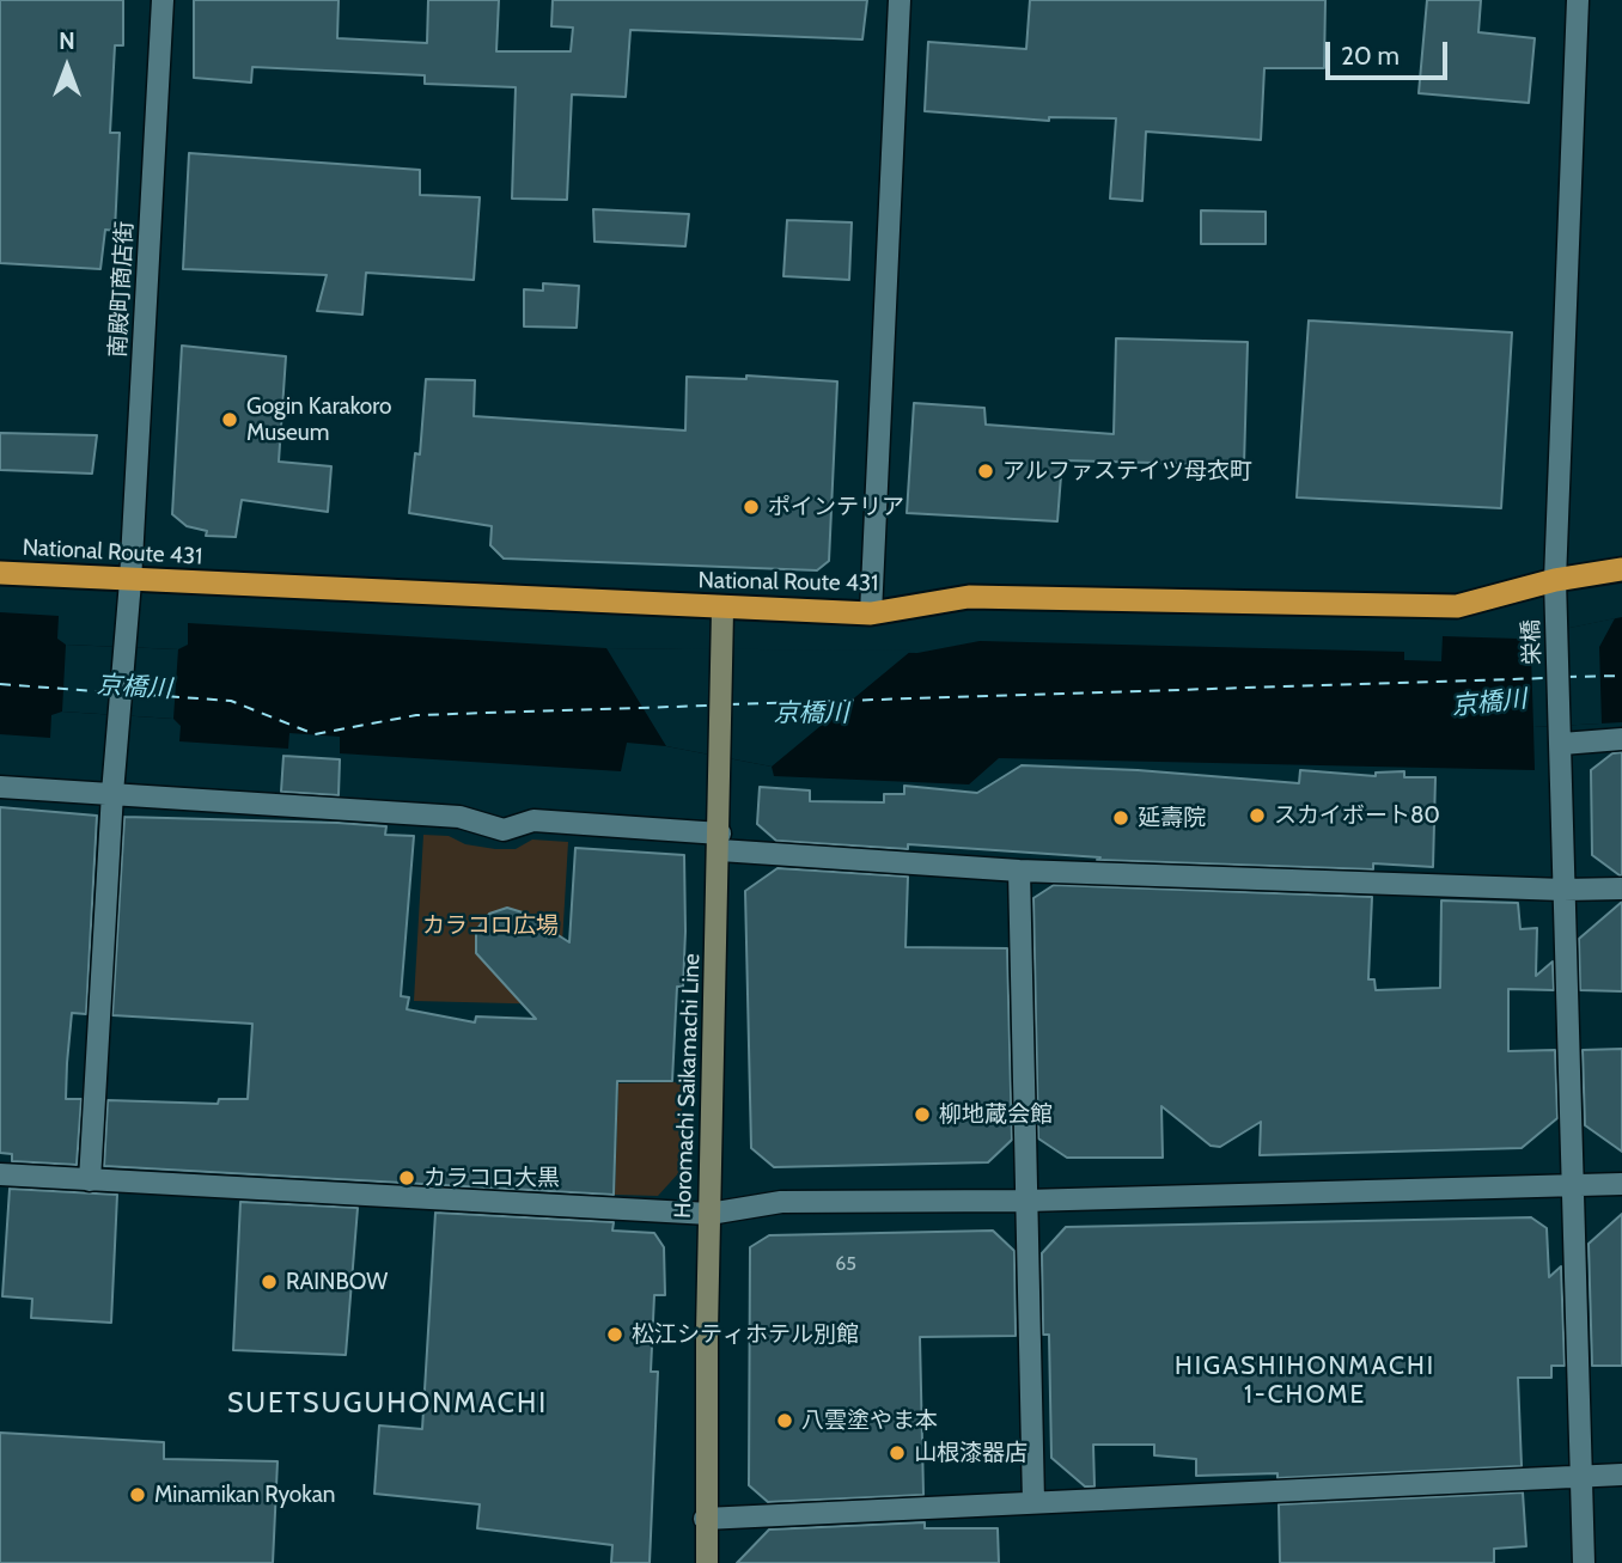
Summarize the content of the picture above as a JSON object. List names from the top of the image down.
{
  "streets": {
    "highway": ["National Route 431"],
    "main road": ["Horomachi Saikamachi Line"],
    "street": ["南殿町商店街", "栄橋"]
  },
  "crossings": [
    ["南殿町商店街", "National Route 431"],
    ["National Route 431", "栄橋"],
    ["National Route 431", "Horomachi Saikamachi Line"]
  ],
  "districts": ["HIGASHIHONMACHI 1-CHOME", "SUETSUGUHONMACHI"],
  "water": ["京橋川"],
  "parks": ["カラコロ広場"],
  "places": [
    "Gogin Karakoro Museum",
    "アルファステイツ母衣町",
    "ポインテリア",
    "スカイボート80",
    "延壽院",
    "柳地蔵会館",
    "カラコロ大黒",
    "RAINBOW",
    "松江シティホテル別館",
    "八雲塗やま本",
    "山根漆器店",
    "Minamikan Ryokan"
  ],
  "house_numbers": ["65"],
  "scale_bar": "20 m",
  "north": "top"
}
